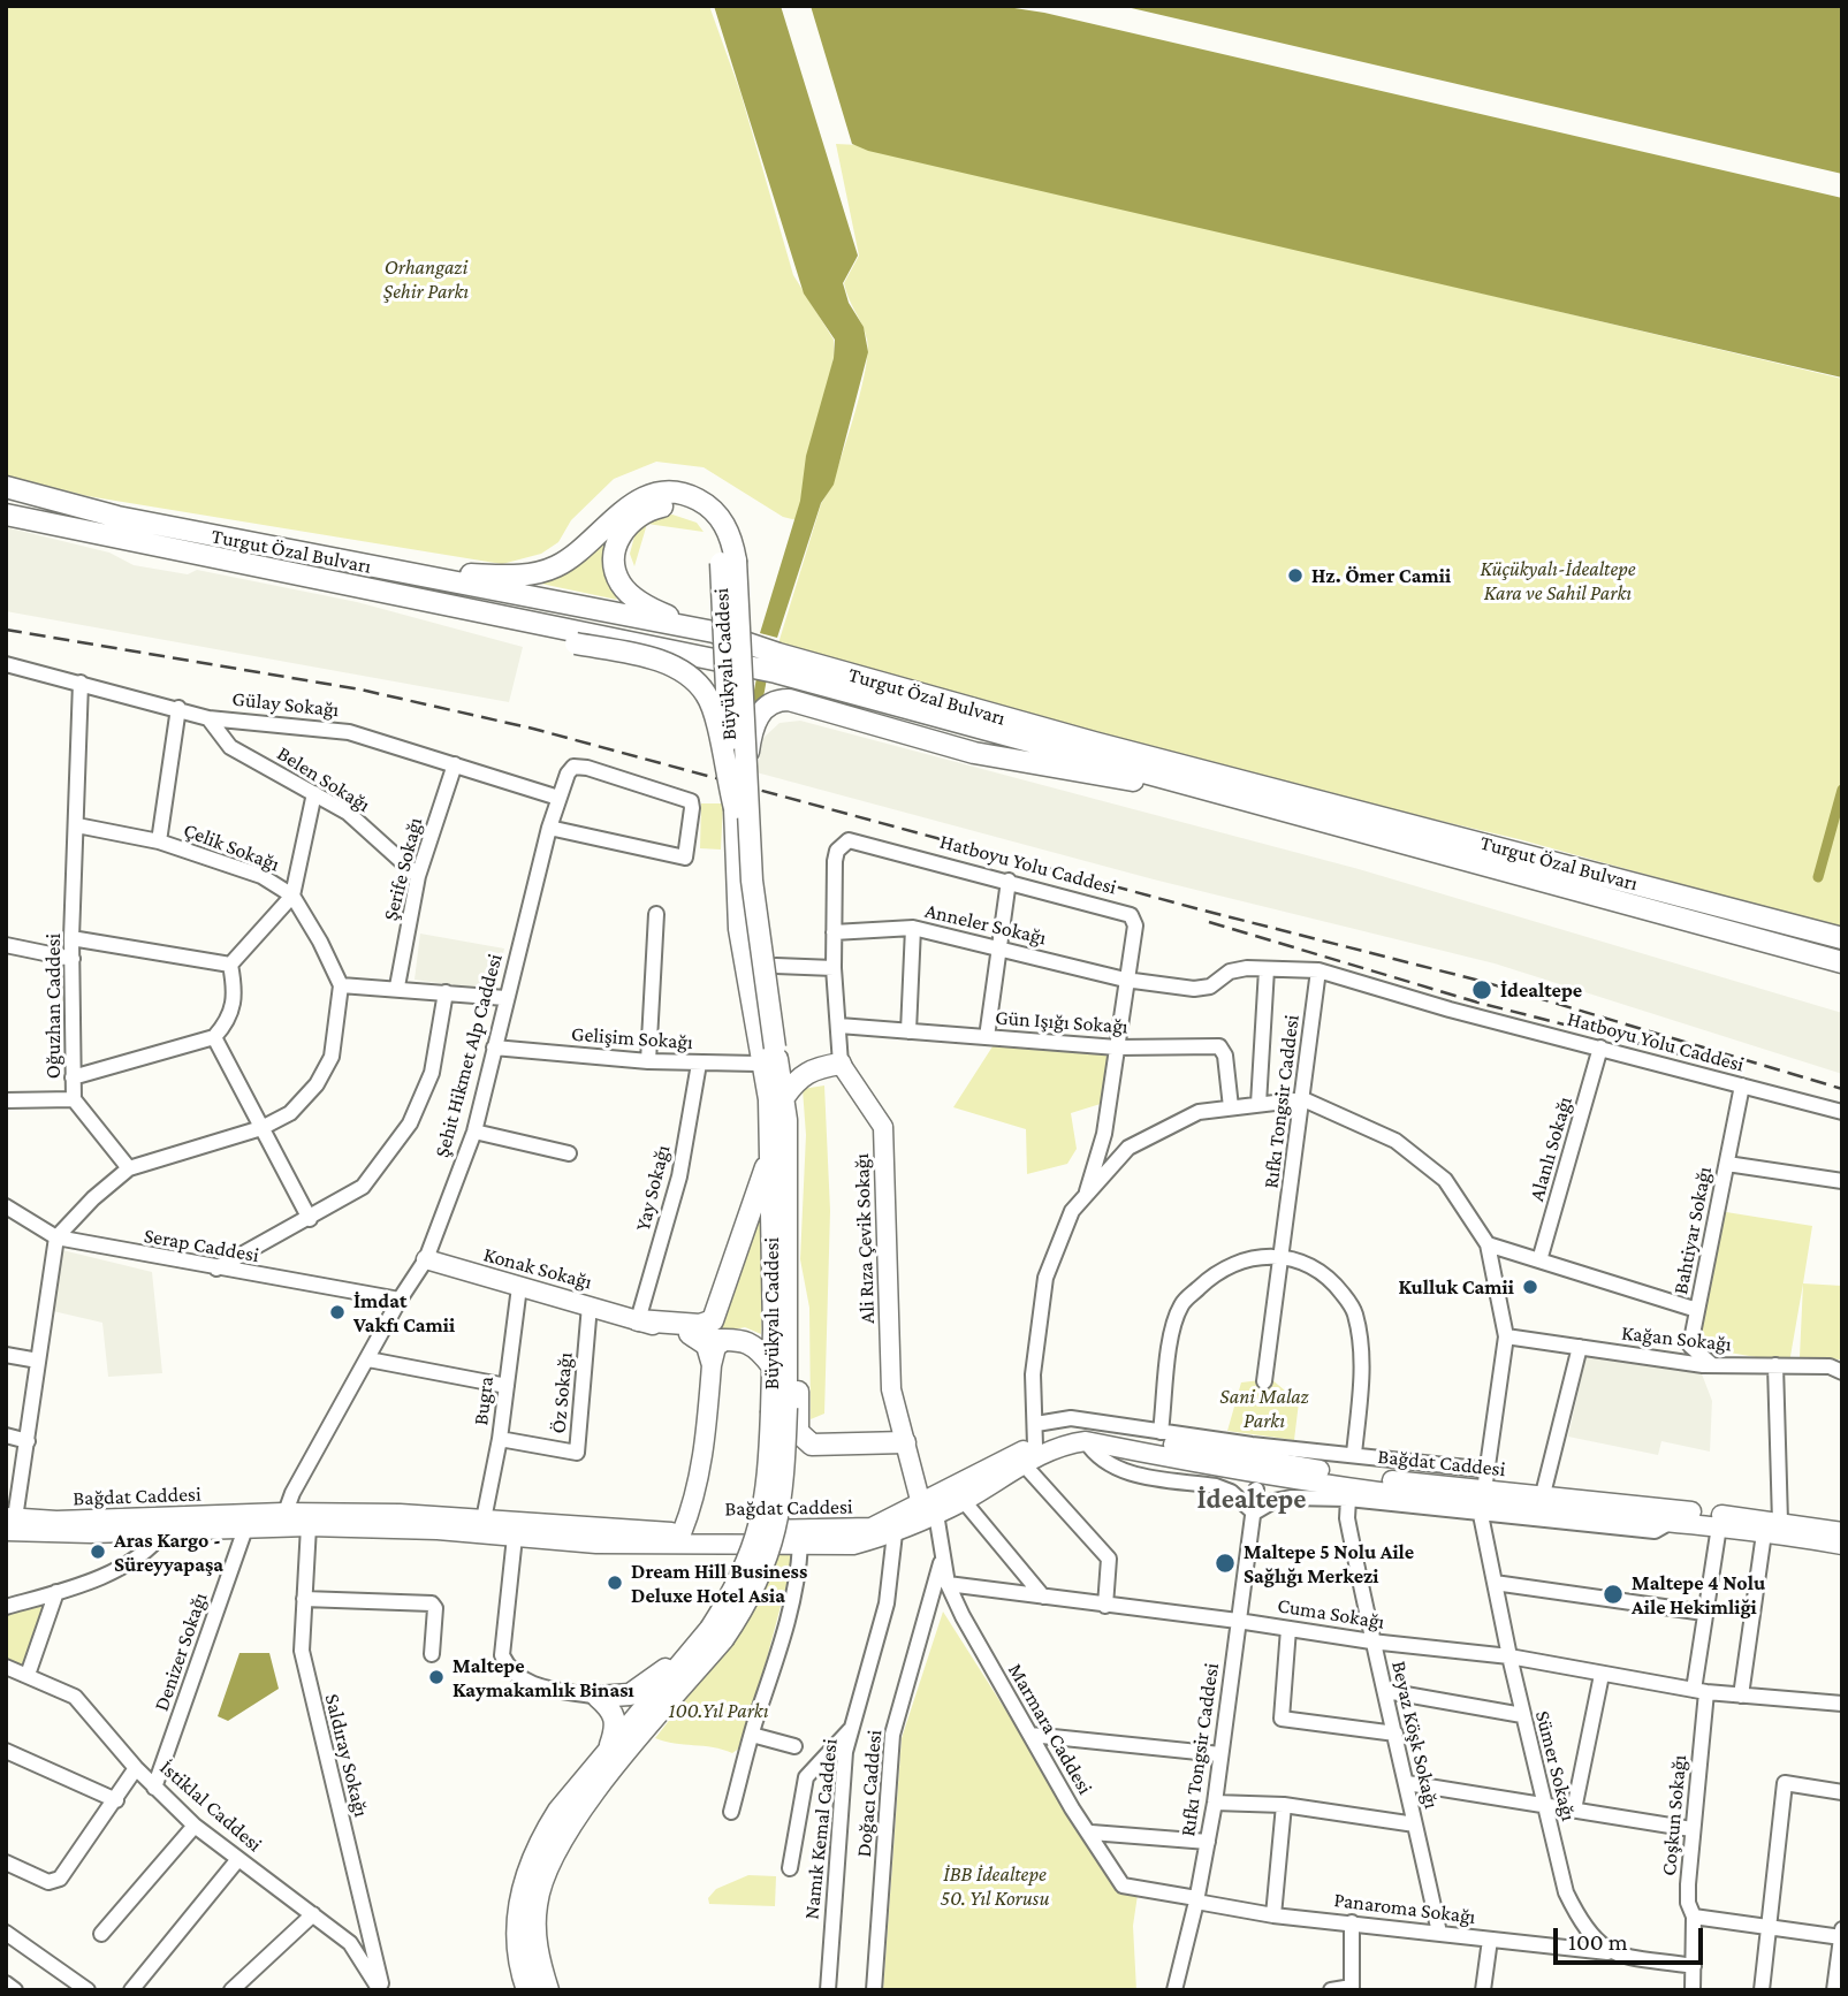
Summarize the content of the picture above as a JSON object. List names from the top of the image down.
{
  "streets": {
    "highway": ["Turgut Özal Bulvarı", "Büyükyalı Caddesi"],
    "main road": ["Ali Rıza Çevik Sokağı", "Konak Sokağı", "Bağdat Caddesi"],
    "street": [
      "Gülay Sokağı",
      "Belen Sokağı",
      "Çelik Sokağı",
      "Hatboyu Yolu Caddesi",
      "Şerife Sokağı",
      "Anneler Sokağı",
      "Oğuzhan Caddesi",
      "Gün Işığı Sokağı",
      "Gelişim Sokağı",
      "Şehit Hikmet Alp Caddesi",
      "Rıfkı Tongsir Caddesi",
      "Alanlı Sokağı",
      "Yay Sokağı",
      "Bahtiyar Sokağı",
      "Serap Caddesi",
      "Kağan Sokağı",
      "Öz Sokağı",
      "Bugra",
      "Cuma Sokağı",
      "Denizer Sokağı",
      "Marmara Caddesi",
      "Beyaz Köşk Sokağı",
      "Saldıray Sokağı",
      "Sümer Sokağı",
      "Doğacı Caddesi",
      "İstiklal Caddesi",
      "Coşkun Sokağı",
      "Namık Kemal Caddesi",
      "Panaroma Sokağı"
    ]
  },
  "crossings": [
    ["Büyükyalı Caddesi", "Gelişim Sokağı"],
    ["Gülay Sokağı", "Belen Sokağı"],
    ["Gülay Sokağı", "Şerife Sokağı"],
    ["Gülay Sokağı", "Oğuzhan Caddesi"],
    ["Gülay Sokağı", "Şehit Hikmet Alp Caddesi"],
    ["Belen Sokağı", "Şerife Sokağı"],
    ["Çelik Sokağı", "Oğuzhan Caddesi"],
    ["Hatboyu Yolu Caddesi", "Anneler Sokağı"],
    ["Hatboyu Yolu Caddesi", "Rıfkı Tongsir Caddesi"],
    ["Hatboyu Yolu Caddesi", "Alanlı Sokağı"],
    ["Hatboyu Yolu Caddesi", "Bahtiyar Sokağı"],
    ["Gelişim Sokağı", "Şehit Hikmet Alp Caddesi"],
    ["Gelişim Sokağı", "Yay Sokağı"],
    ["Şehit Hikmet Alp Caddesi", "Serap Caddesi"],
    ["Şehit Hikmet Alp Caddesi", "Konak Sokağı"],
    ["Şehit Hikmet Alp Caddesi", "Bağdat Caddesi"],
    ["Rıfkı Tongsir Caddesi", "Cuma Sokağı"],
    ["Rıfkı Tongsir Caddesi", "Marmara Caddesi"],
    ["Rıfkı Tongsir Caddesi", "Panaroma Sokağı"],
    ["Alanlı Sokağı", "Bahtiyar Sokağı"],
    ["Yay Sokağı", "Konak Sokağı"],
    ["Ali Rıza Çevik Sokağı", "Bağdat Caddesi"],
    ["Ali Rıza Çevik Sokağı", "Marmara Caddesi"],
    ["Konak Sokağı", "Öz Sokağı"],
    ["Konak Sokağı", "Bugra"],
    ["Öz Sokağı", "Bugra"],
    ["Bugra", "Bağdat Caddesi"],
    ["Bağdat Caddesi", "Denizer Sokağı"],
    ["Bağdat Caddesi", "Marmara Caddesi"],
    ["Bağdat Caddesi", "Saldıray Sokağı"],
    ["Bağdat Caddesi", "Sümer Sokağı"],
    ["Bağdat Caddesi", "Coşkun Sokağı"],
    ["Bağdat Caddesi", "Namık Kemal Caddesi"],
    ["Cuma Sokağı", "Marmara Caddesi"],
    ["Cuma Sokağı", "Beyaz Köşk Sokağı"],
    ["Cuma Sokağı", "Sümer Sokağı"],
    ["Cuma Sokağı", "Coşkun Sokağı"],
    ["Denizer Sokağı", "İstiklal Caddesi"],
    ["Marmara Caddesi", "Doğacı Caddesi"],
    ["Marmara Caddesi", "Panaroma Sokağı"],
    ["Beyaz Köşk Sokağı", "Panaroma Sokağı"],
    ["Saldıray Sokağı", "İstiklal Caddesi"],
    ["Sümer Sokağı", "Panaroma Sokağı"]
  ],
  "districts": ["İdealtepe"],
  "parks": [
    "Orhangazi Şehir Parkı",
    "Küçükyalı-İdealtepe Kara ve Sahil Parkı",
    "Sani Malaz Parkı",
    "100.Yıl Parkı",
    "İBB İdealtepe 50. Yıl Korusu"
  ],
  "places": [
    "Hz. Ömer Camii",
    "İdealtepe",
    "Kulluk Camii",
    "İmdat Vakfı Camii",
    "Aras Kargo - Süreyyapaşa",
    "Maltepe 5 Nolu Aile Sağlığı Merkezi",
    "Dream Hill Business Deluxe Hotel Asia",
    "Maltepe 4 Nolu Aile Hekimliği",
    "Maltepe Kaymakamlık Binası"
  ],
  "scale_bar": "100 m"
}
